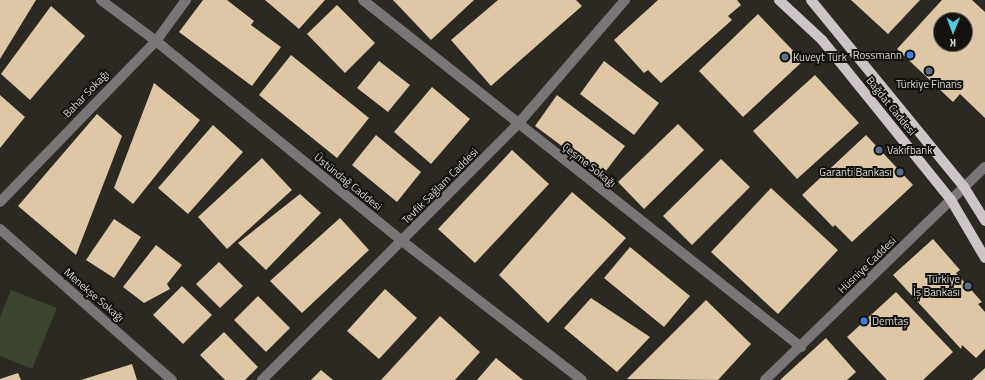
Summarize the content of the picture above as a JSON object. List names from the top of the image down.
{
  "streets": {
    "main road": ["Bağdat Caddesi"],
    "street": [
      "Bahar Sokağı",
      "Çeşme Sokağı",
      "Üstündağ Caddesi",
      "Tevfik Sağlam Caddesi",
      "Hüsniye Caddesi",
      "Menekşe Sokağı"
    ]
  },
  "crossings": [
    ["Bahar Sokağı", "Üstündağ Caddesi"],
    ["Bağdat Caddesi", "Hüsniye Caddesi"],
    ["Çeşme Sokağı", "Tevfik Sağlam Caddesi"],
    ["Çeşme Sokağı", "Hüsniye Caddesi"],
    ["Üstündağ Caddesi", "Tevfik Sağlam Caddesi"]
  ],
  "places": [
    "Rossmann",
    "Kuveyt Türk",
    "Türkiye Finans",
    "Vakıfbank",
    "Garanti Bankası",
    "Türkiye İş Bankası",
    "Demtaş"
  ],
  "north": "bottom"
}
